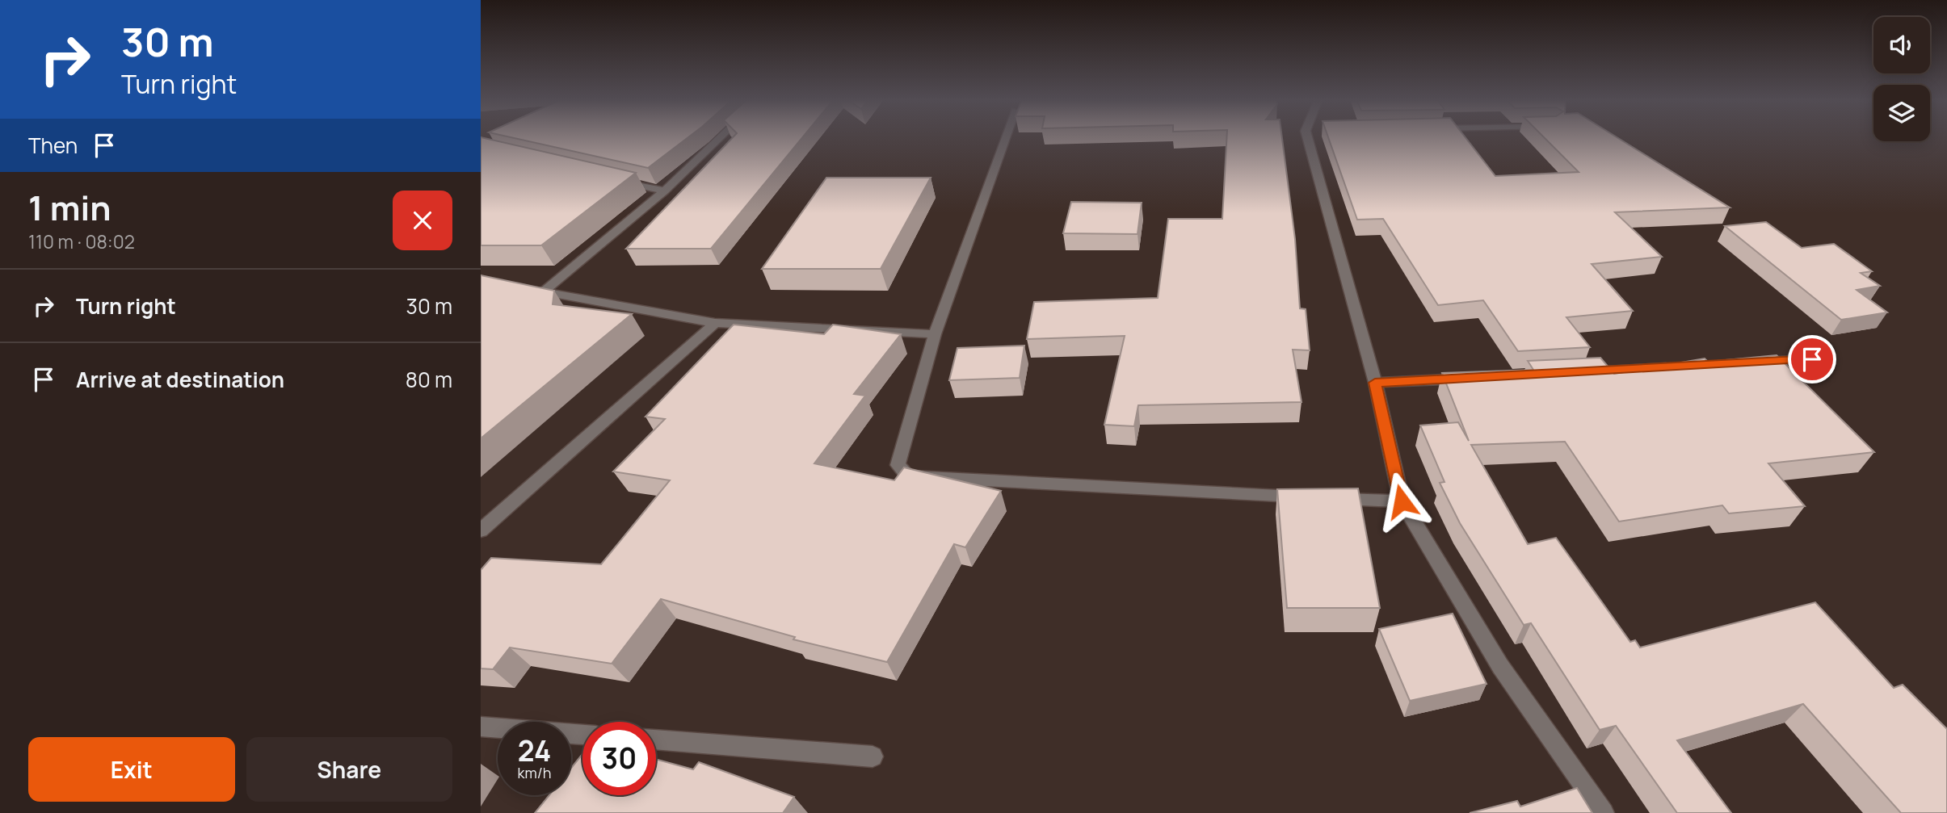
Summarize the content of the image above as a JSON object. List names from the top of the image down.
{
  "page": {
    "turn": ["30 m", "Turn right"],
    "then": "Then",
    "heading": ["1 min", "110 m · 08:02"],
    "list": [
      {
        "name": "Turn right",
        "value": "30 m"
      },
      {
        "name": "Arrive at destination",
        "value": "80 m"
      }
    ],
    "speed": "24 km/h",
    "limit": "30",
    "buttons": ["Exit", "Share"]
  }
}
